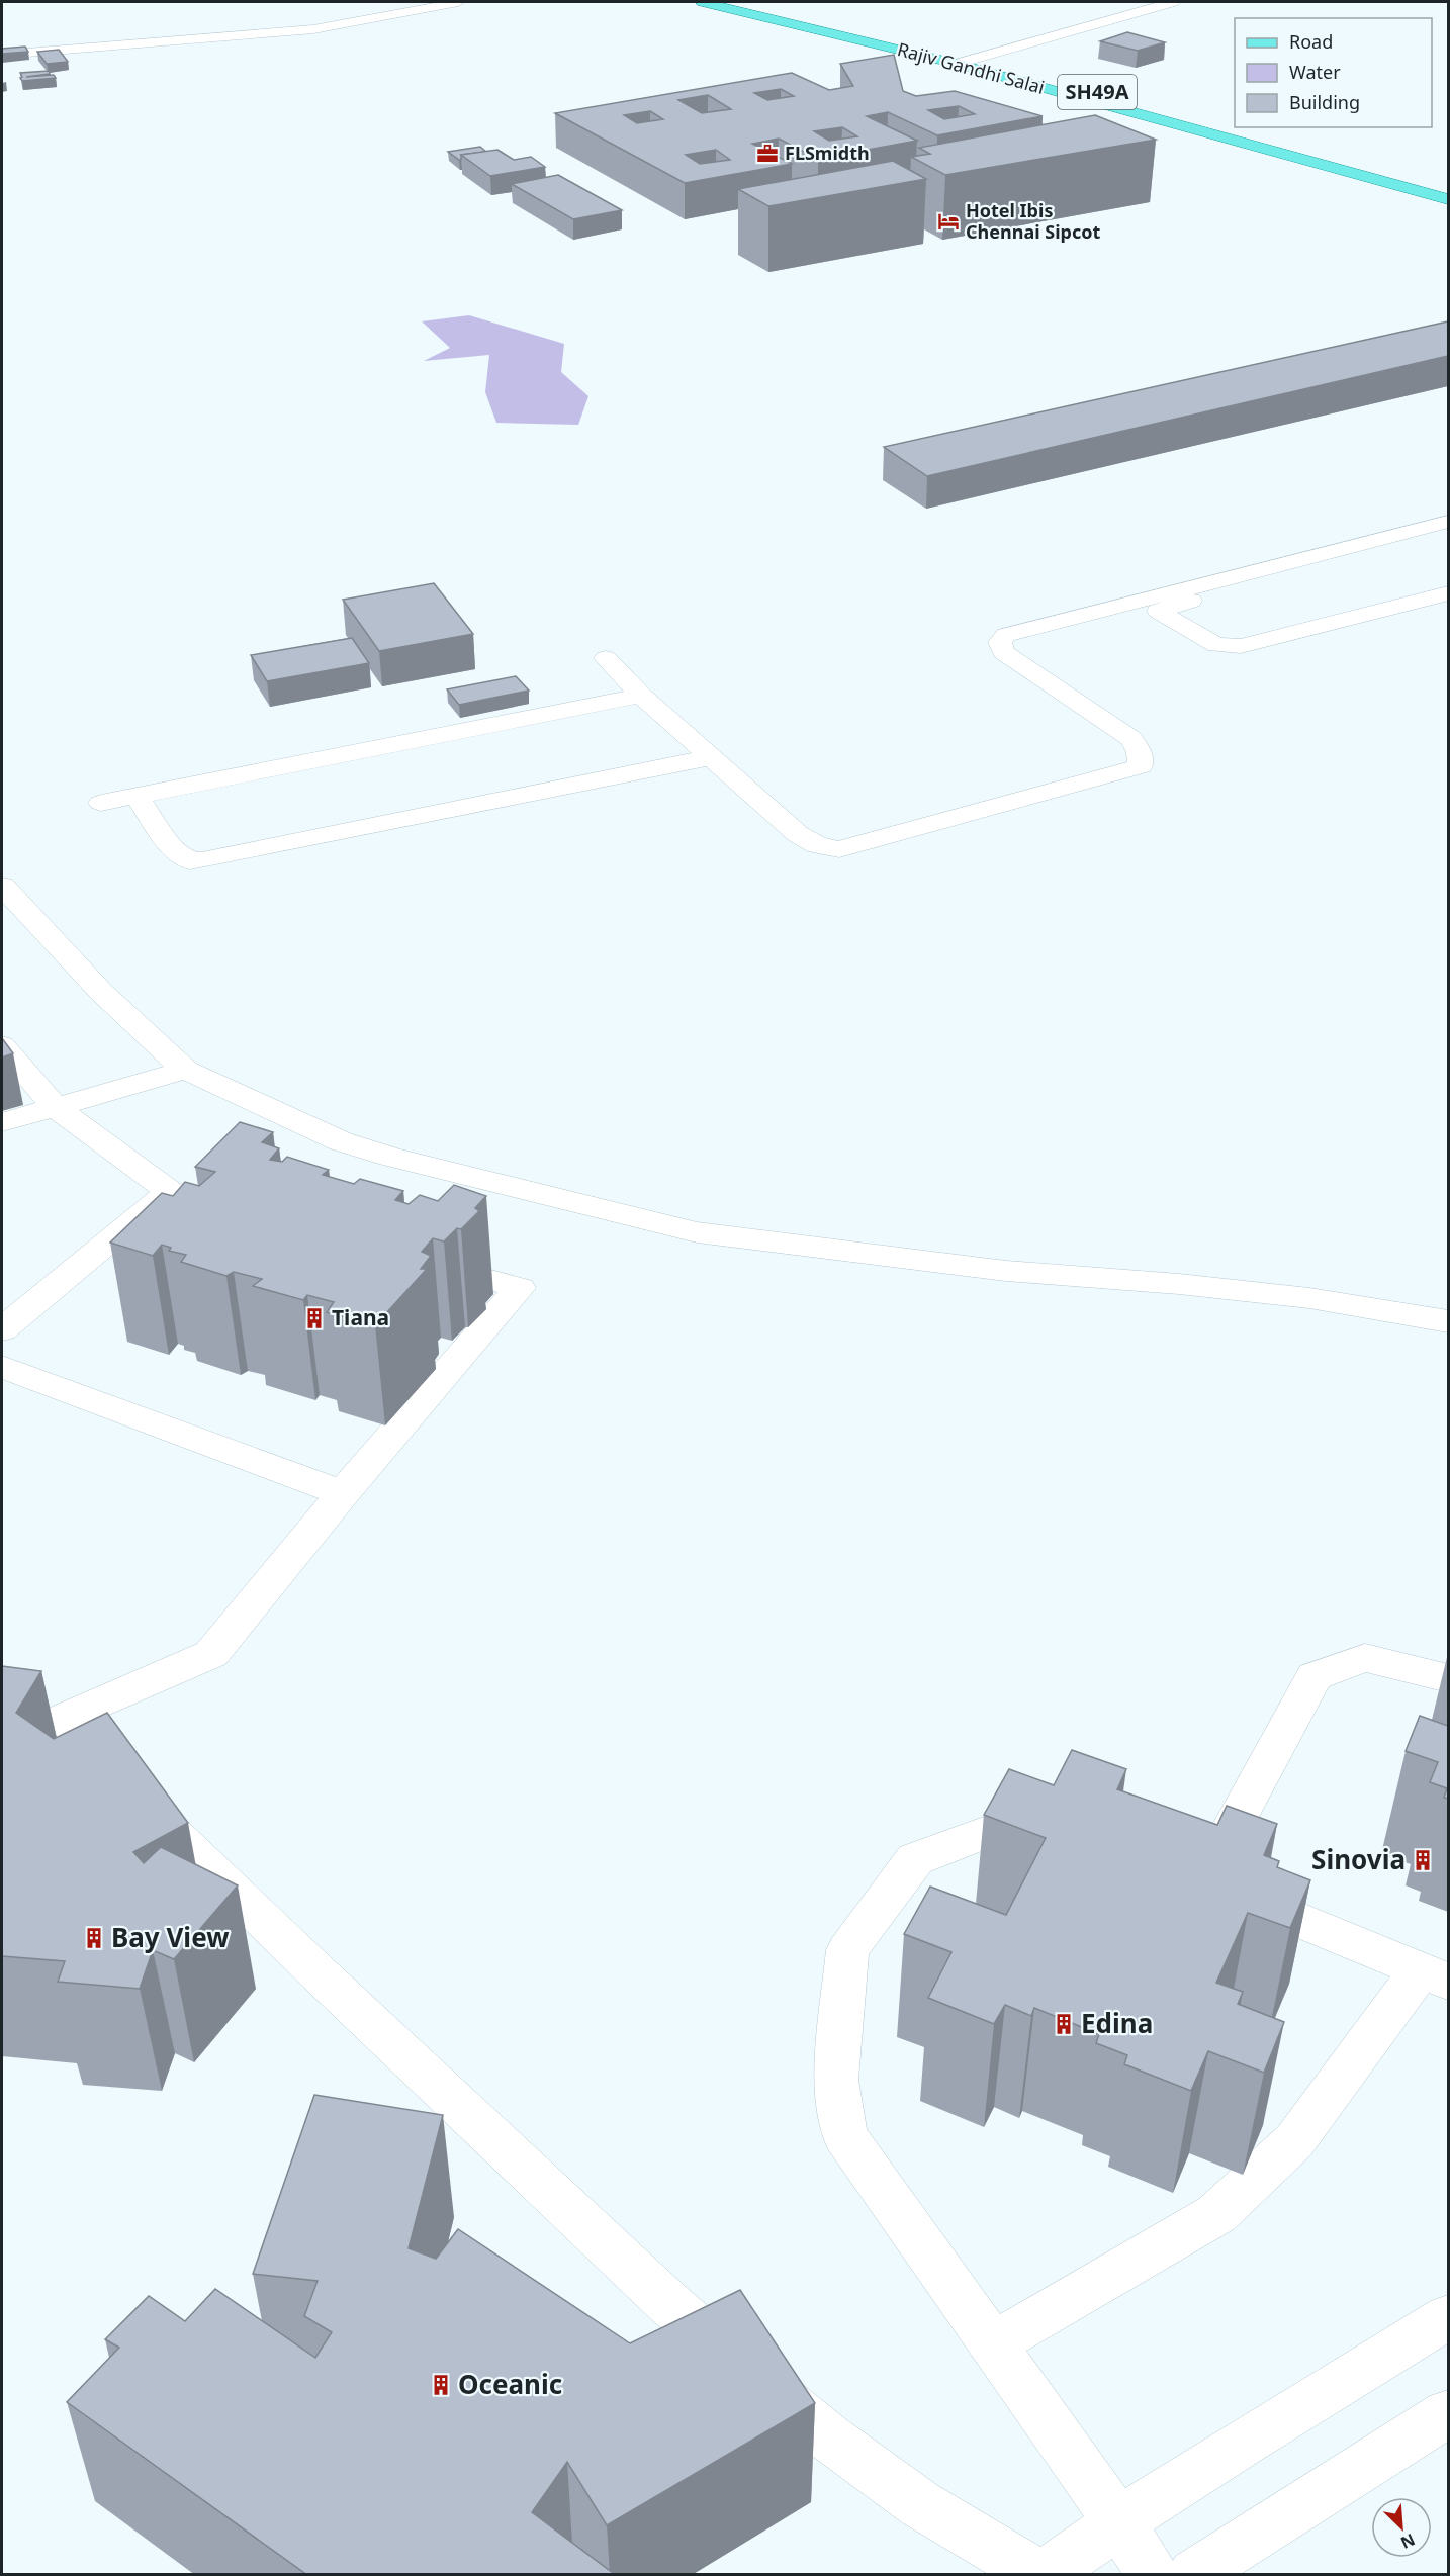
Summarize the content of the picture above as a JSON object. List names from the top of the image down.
{
  "streets": {
    "main road": ["Rajiv Gandhi Salai", "SH49A"]
  },
  "places": {
    "office": ["FLSmidth"],
    "hotel": ["Hotel Ibis Chennai Sipcot"],
    "building": [
      "Tiana",
      "Sinovia",
      "Bay View",
      "Edina",
      "Oceanic"
    ]
  },
  "legend": ["Road", "Water", "Building"],
  "north": "bottom right"
}
